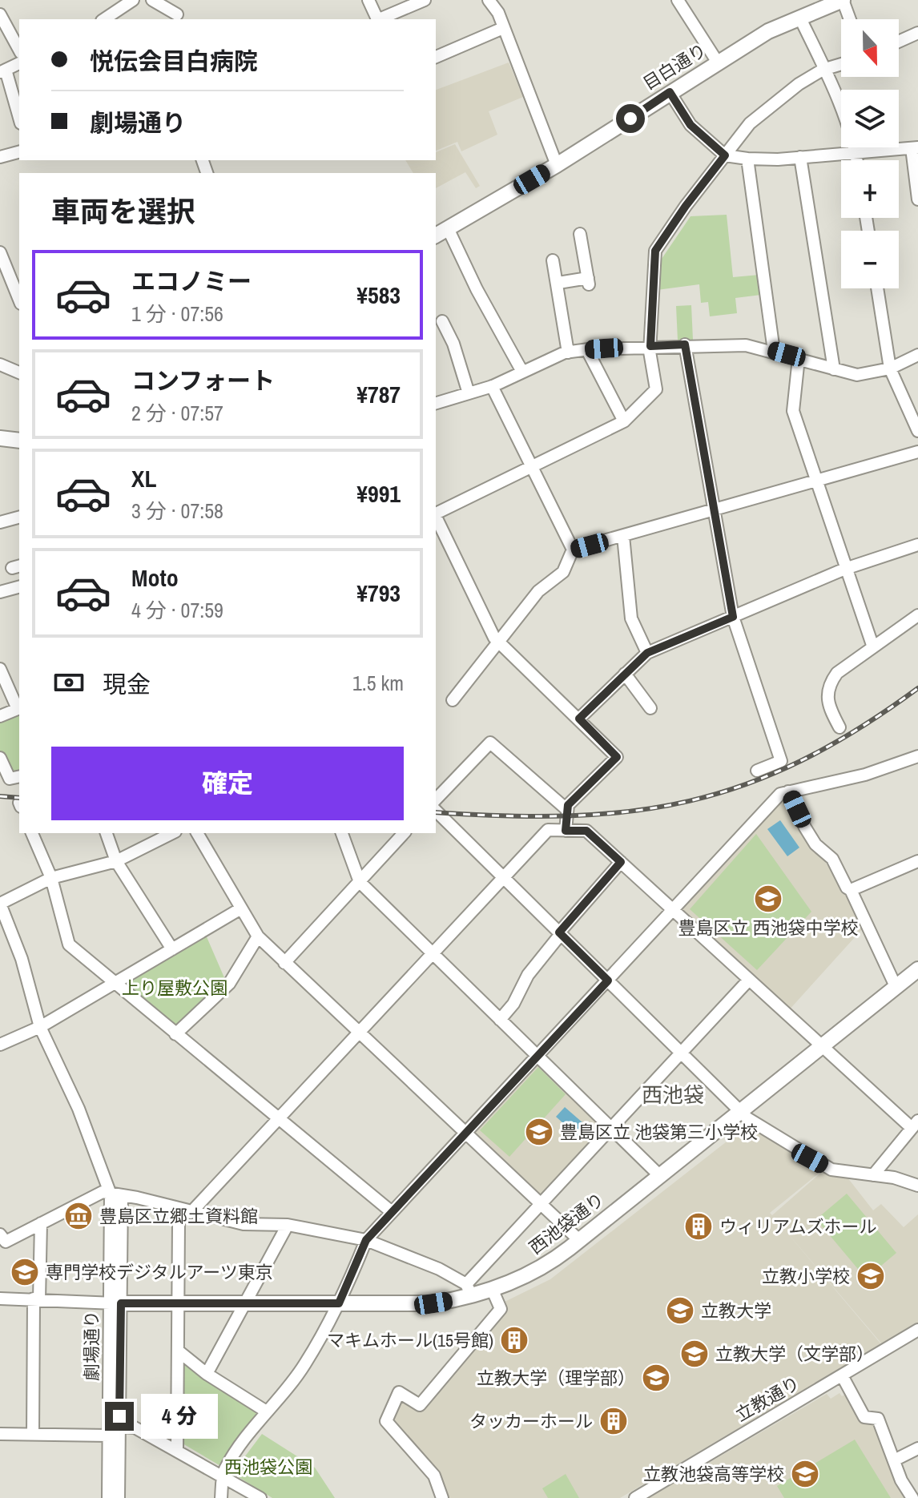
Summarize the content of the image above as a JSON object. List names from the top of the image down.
{
  "streets": {
    "main road": ["目白通り", "西池袋通り"],
    "street": ["劇場通り", "立教通り"]
  },
  "crossings": [
    ["西池袋通り", "劇場通り"]
  ],
  "districts": ["西池袋"],
  "parks": ["上り屋敷公園", "西池袋公園"],
  "places": {
    "school or university": [
      "豊島区立 西池袋中学校",
      "豊島区立 池袋第三小学校",
      "専門学校デジタルアーツ東京",
      "立教小学校",
      "立教大学",
      "立教大学（文学部）",
      "立教大学（理学部）",
      "立教池袋高等学校"
    ],
    "museum": ["豊島区立郷土資料館"],
    "building": ["ウィリアムズホール", "マキムホール(15号館)", "タッカーホール"]
  },
  "north": "bottom",
  "page": {
    "map_buttons": ["+", "−"],
    "banner": ["悦伝会目白病院", "劇場通り"],
    "heading": "車両を選択",
    "list": [
      {
        "name": "エコノミー",
        "note": "1 分 · 07:56",
        "value": "¥583"
      },
      {
        "name": "コンフォート",
        "note": "2 分 · 07:57",
        "value": "¥787"
      },
      {
        "name": "XL",
        "note": "3 分 · 07:58",
        "value": "¥991"
      },
      {
        "name": "Moto",
        "note": "4 分 · 07:59",
        "value": "¥793"
      }
    ],
    "pay": ["現金", "1.5 km"],
    "buttons": "確定",
    "bubble": "4 分"
  }
}
